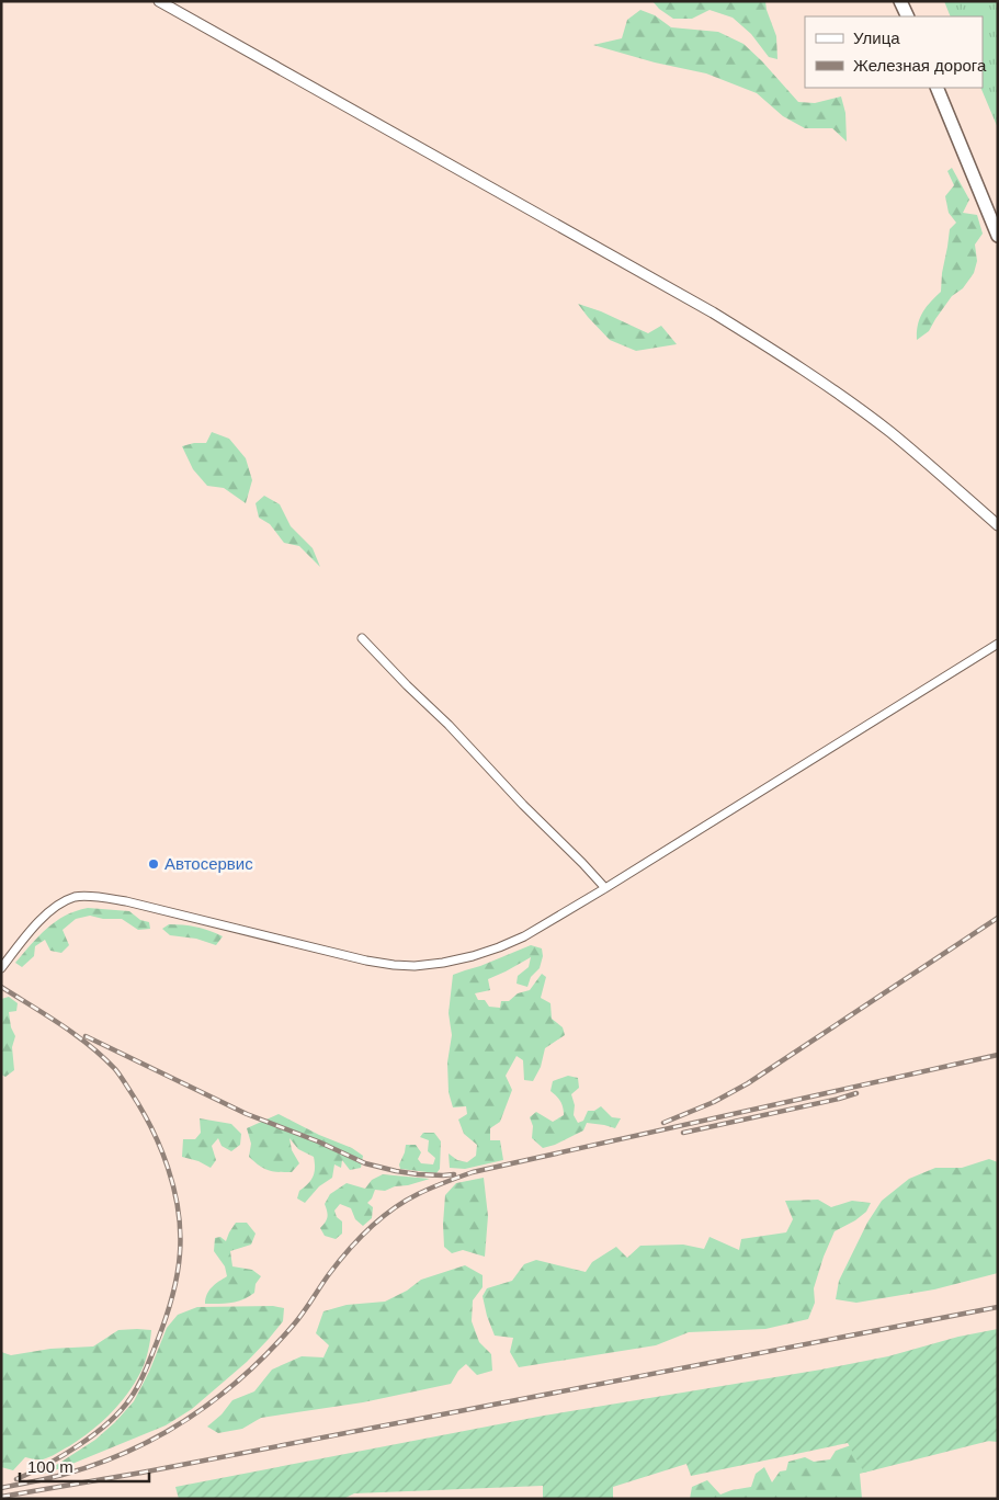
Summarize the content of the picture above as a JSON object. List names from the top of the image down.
{
  "places": ["Автосервис"],
  "legend": ["Улица", "Железная дорога"],
  "scale_bar": "100 m"
}
